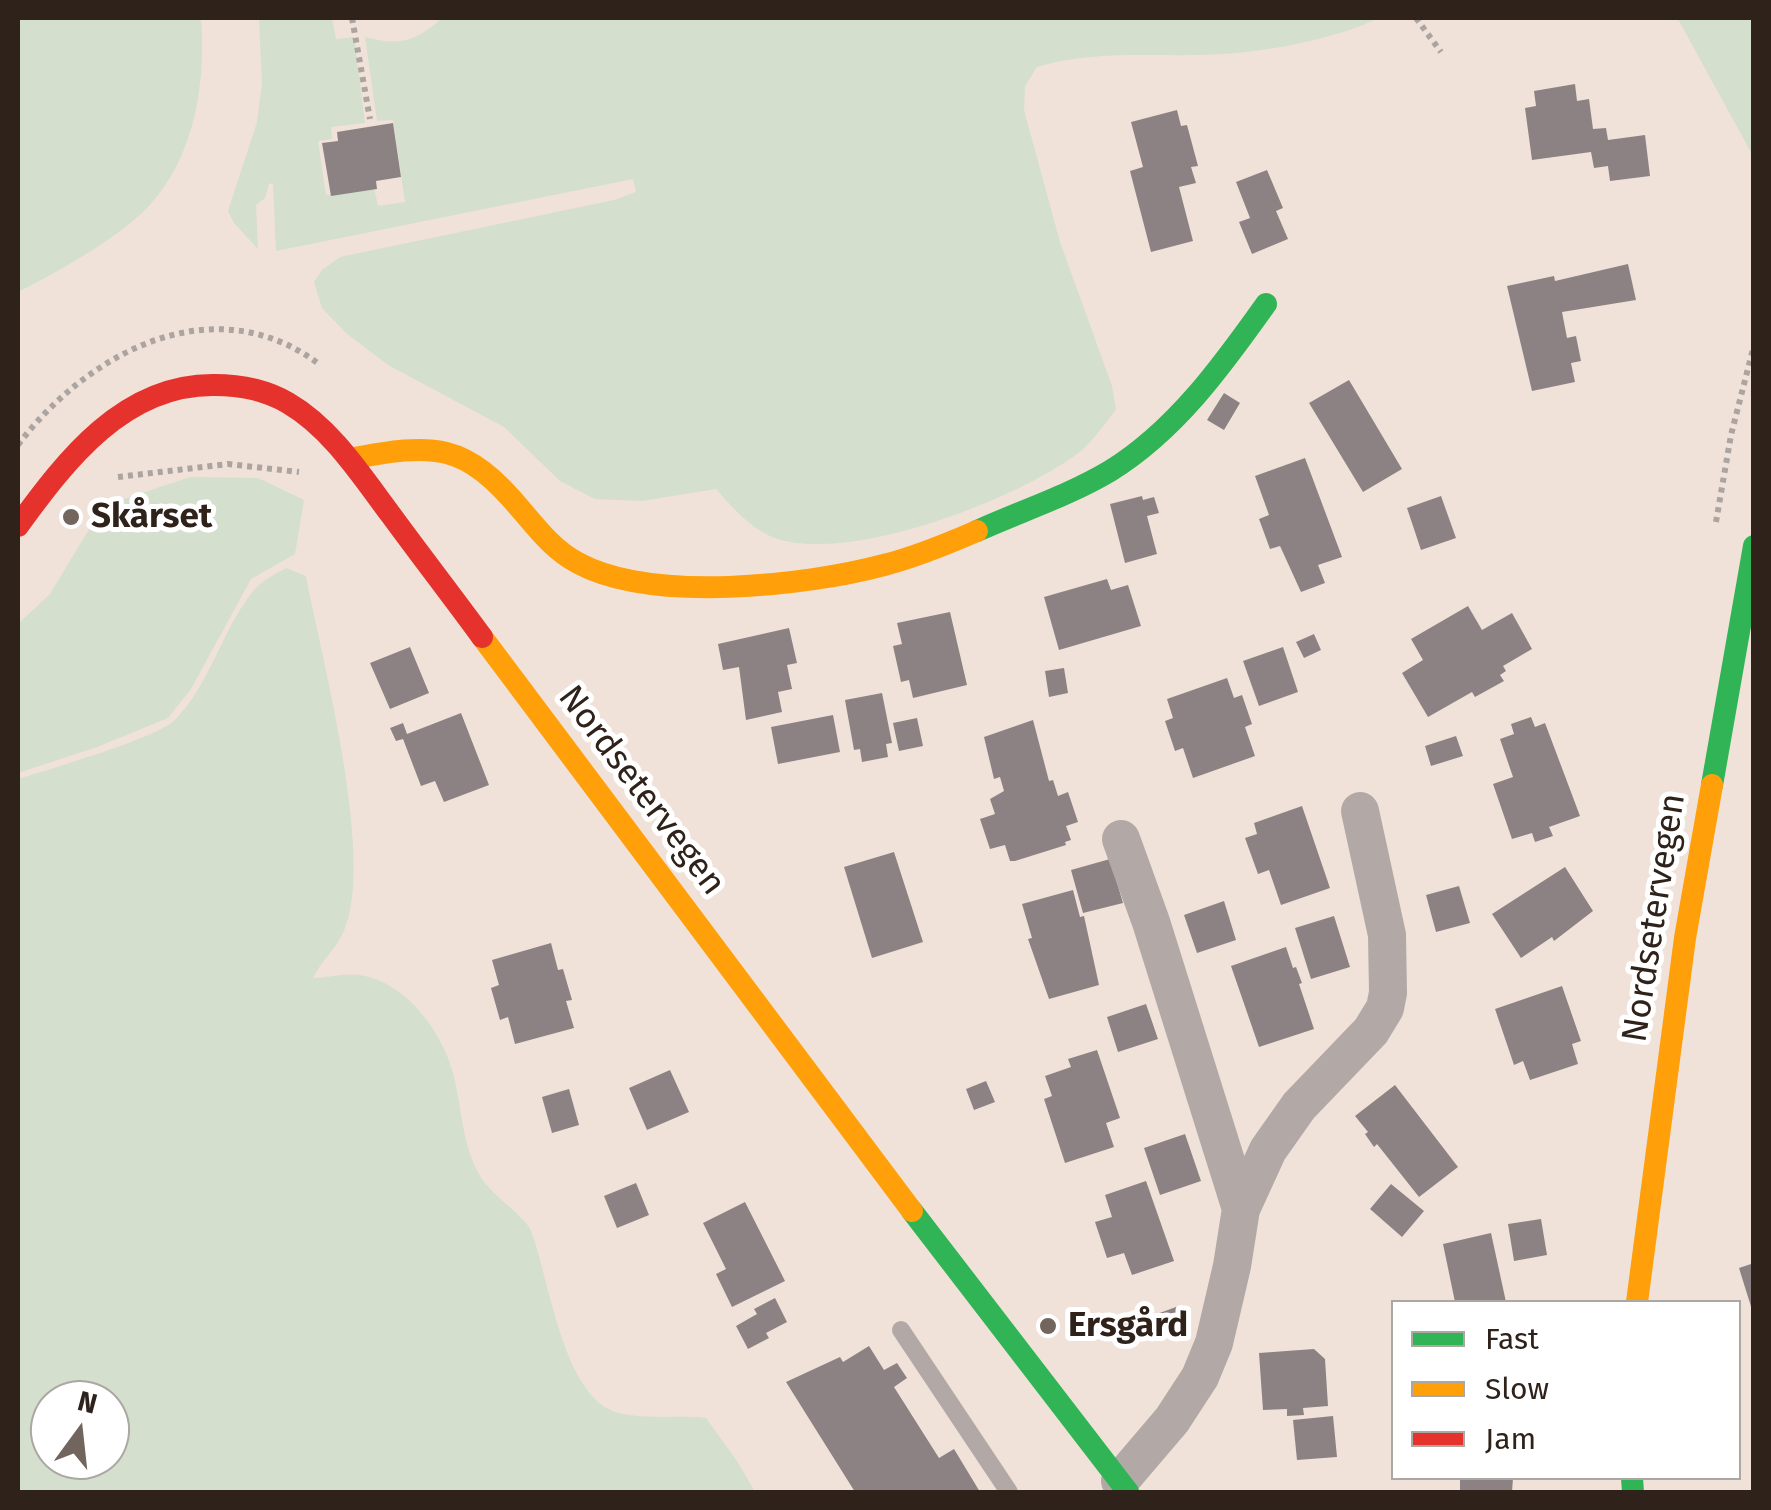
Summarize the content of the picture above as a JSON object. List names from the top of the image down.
{
  "streets": {
    "main road": ["Nordsetervegen"]
  },
  "places": ["Skårset", "Ersgård"],
  "legend": ["Fast", "Slow", "Jam"],
  "north": "top"
}
